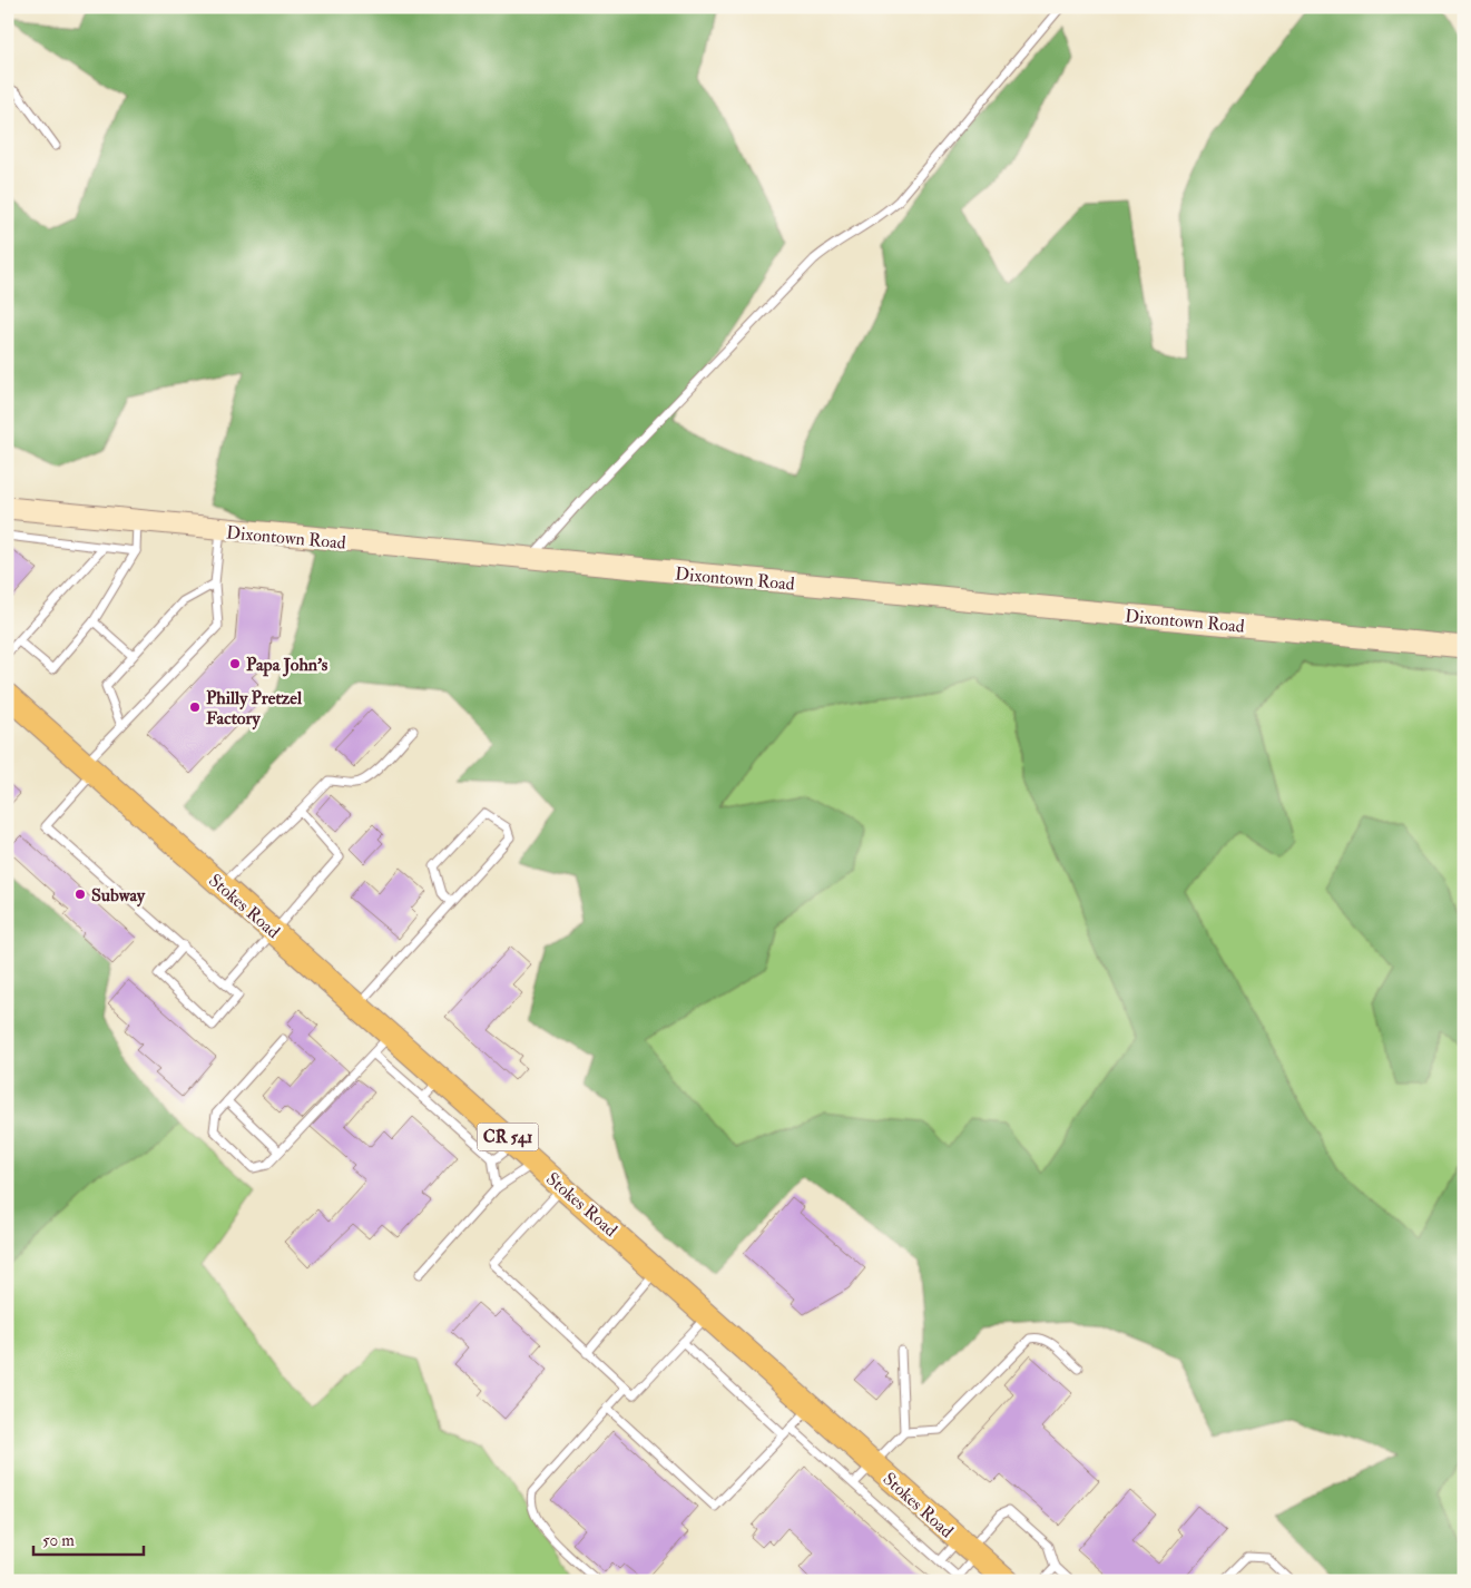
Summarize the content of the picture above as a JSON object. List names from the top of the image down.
{
  "streets": {
    "main road": ["Stokes Road", "CR 541"],
    "street": ["Dixontown Road"]
  },
  "places": ["Papa John's", "Philly Pretzel Factory", "Subway"],
  "scale_bar": "50 m"
}
